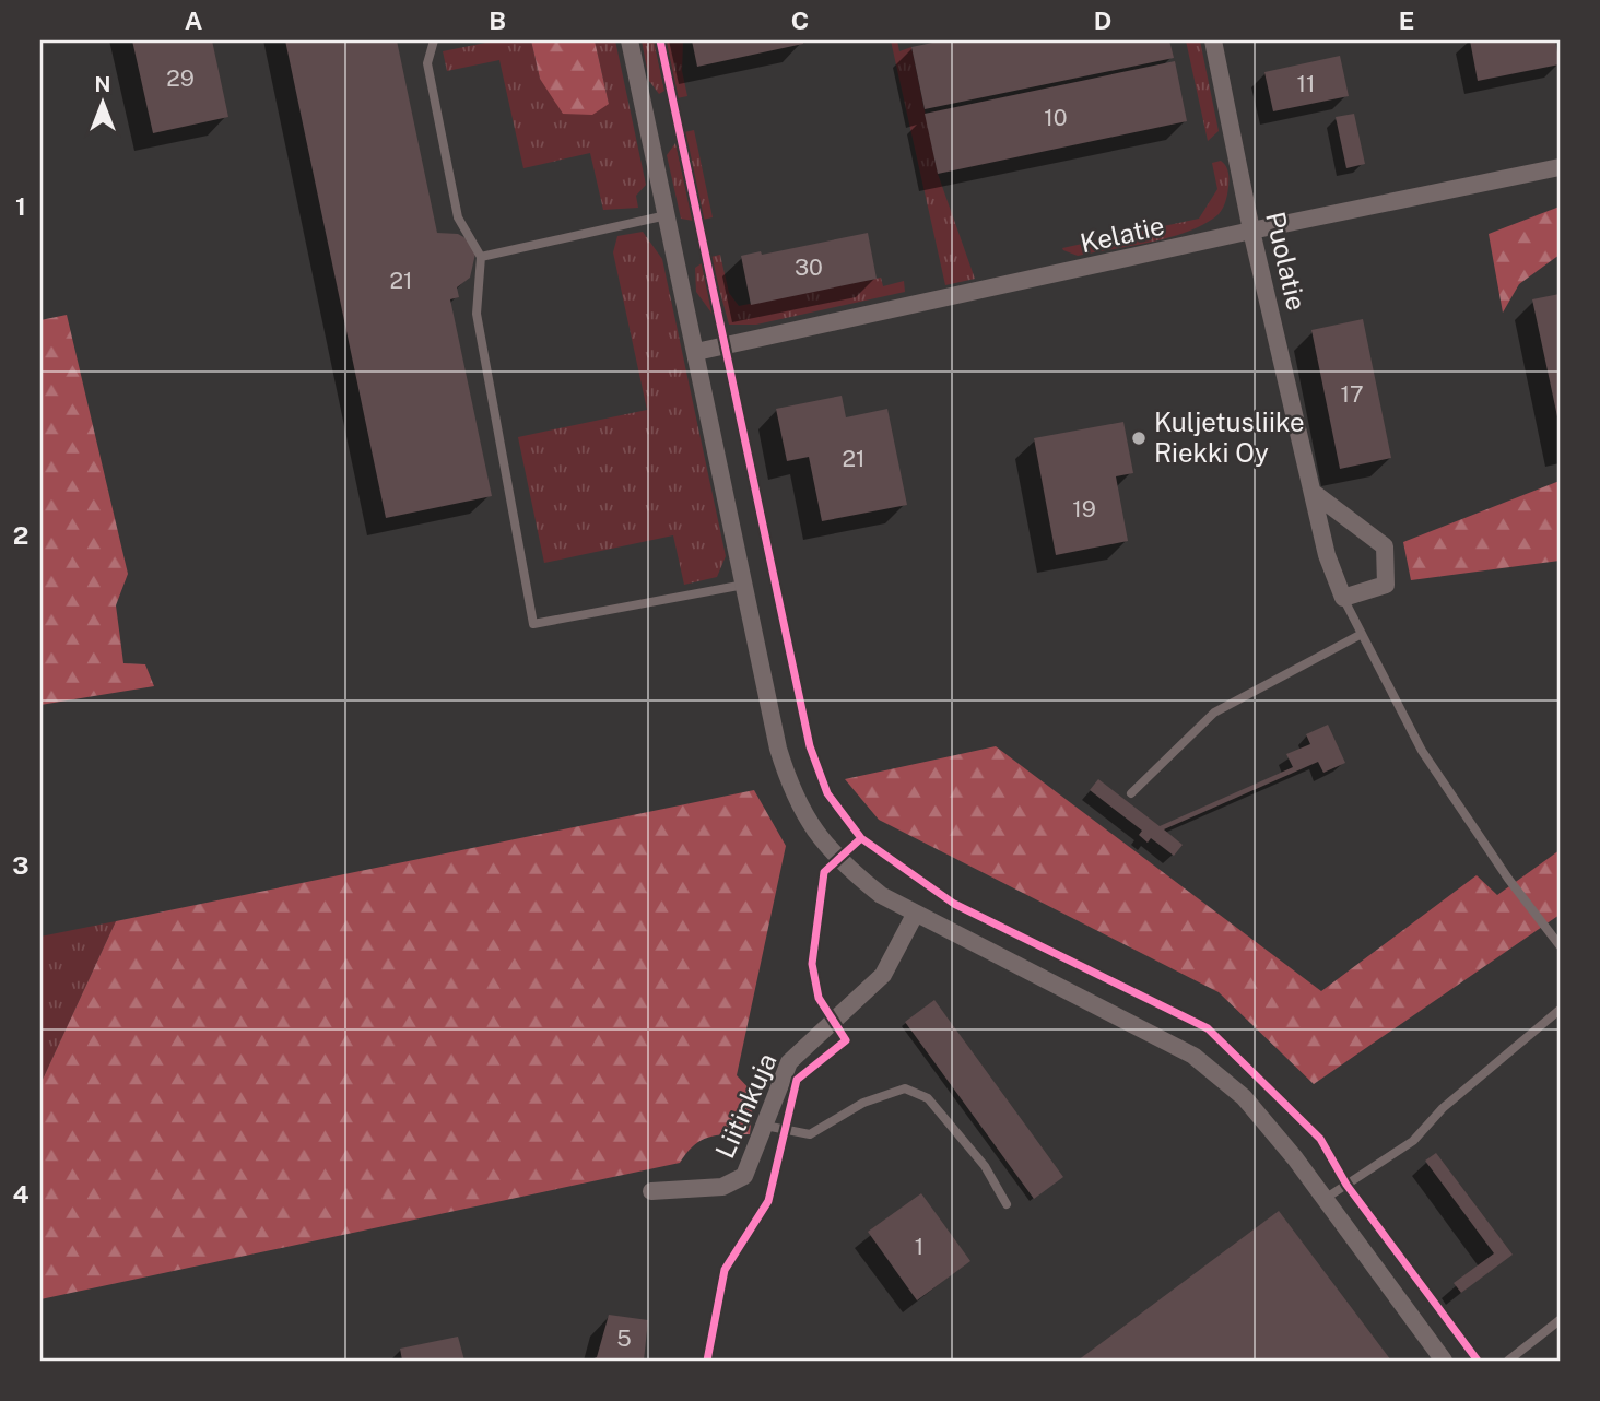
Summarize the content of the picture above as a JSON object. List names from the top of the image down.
{
  "streets": {
    "street": ["Kelatie", "Puolatie", "Liitinkuja"]
  },
  "crossings": [
    ["Kelatie", "Puolatie"]
  ],
  "places": ["Kuljetusliike Riekki Oy"],
  "house_numbers": [
    "29",
    "11",
    "10",
    "30",
    "21",
    "17",
    "21",
    "19",
    "1",
    "5"
  ],
  "north": "top",
  "grid": {
    "columns": [
      "A",
      "B",
      "C",
      "D",
      "E"
    ],
    "rows": [
      "1",
      "2",
      "3",
      "4"
    ]
  }
}
